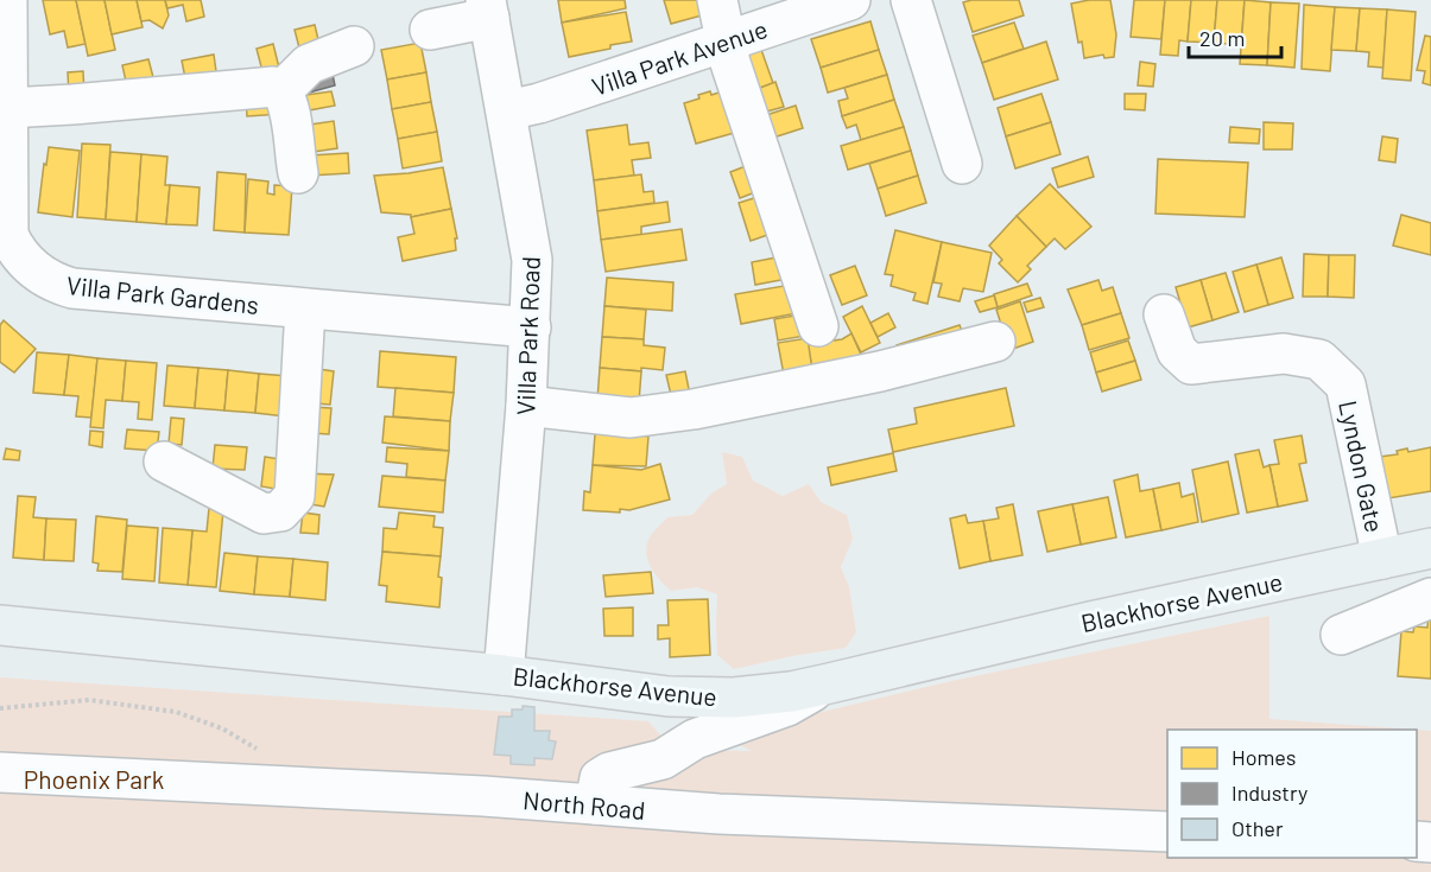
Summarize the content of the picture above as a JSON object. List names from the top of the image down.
{
  "streets": {
    "main road": ["Blackhorse Avenue"],
    "street": [
      "Villa Park Avenue",
      "Villa Park Gardens",
      "Villa Park Road",
      "Lyndon Gate",
      "North Road"
    ]
  },
  "crossings": [
    ["Villa Park Avenue", "Villa Park Road"],
    ["Villa Park Gardens", "Villa Park Road"],
    ["Villa Park Road", "Blackhorse Avenue"],
    ["Lyndon Gate", "Blackhorse Avenue"]
  ],
  "parks": ["Phoenix Park"],
  "legend": ["Homes", "Industry", "Other"],
  "scale_bar": "20 m"
}
